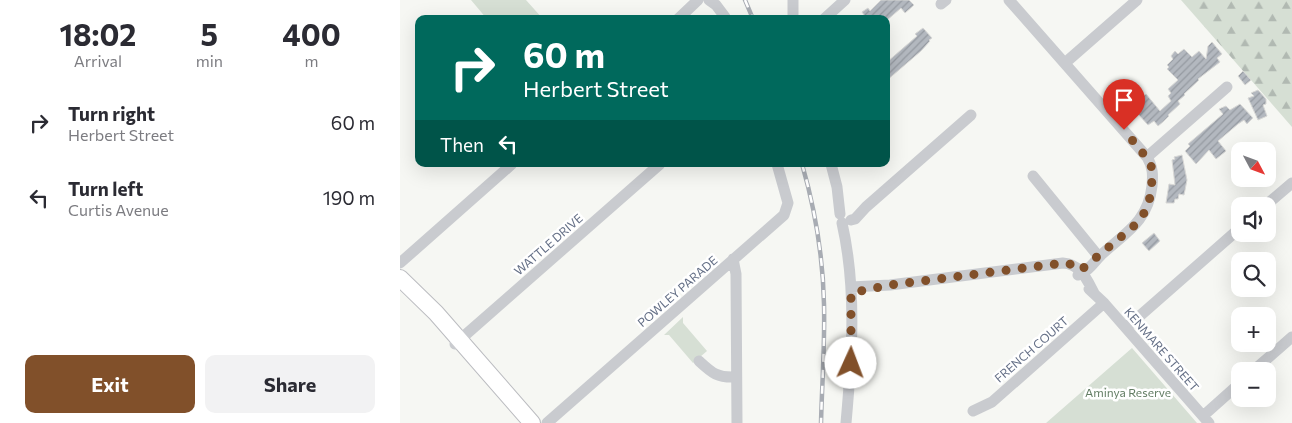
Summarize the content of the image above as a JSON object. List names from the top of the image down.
{
  "streets": {
    "street": [
      "WATTLE DRIVE",
      "POWLEY PARADE",
      "FRENCH COURT",
      "KENMARE STREET"
    ]
  },
  "crossings": [
    ["FRENCH COURT", "KENMARE STREET"]
  ],
  "parks": ["Aminya Reserve"],
  "north": "bottom right",
  "page": {
    "eta": [
      "18:02",
      "Arrival",
      "5",
      "min",
      "400",
      "m"
    ],
    "turn": ["60 m", "Herbert Street"],
    "list": [
      {
        "name": "Turn right",
        "note": "Herbert Street",
        "value": "60 m"
      },
      {
        "name": "Turn left",
        "note": "Curtis Avenue",
        "value": "190 m"
      }
    ],
    "then": "Then",
    "map_buttons": ["+", "−"],
    "buttons": ["Exit", "Share"]
  }
}
